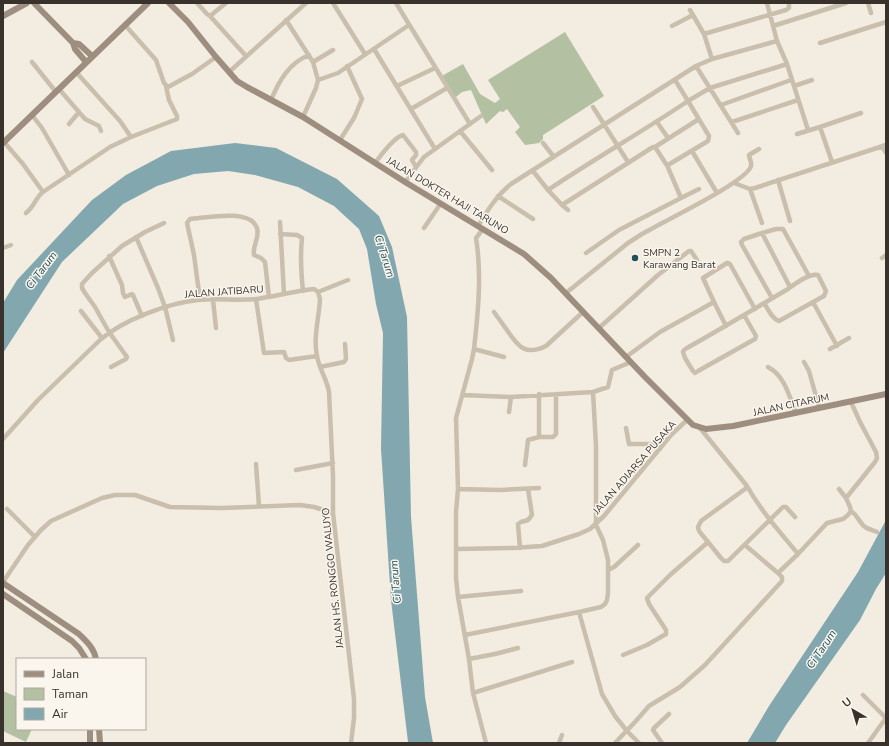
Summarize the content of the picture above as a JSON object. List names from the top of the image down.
{
  "streets": {
    "street": [
      "JALAN DOKTER HAJI TARUNO",
      "JALAN JATIBARU",
      "JALAN CITARUM",
      "JALAN ADIARSA PUSAKA",
      "JALAN HS. RONGGO WALUYO"
    ]
  },
  "crossings": [
    ["JALAN DOKTER HAJI TARUNO", "JALAN CITARUM"],
    ["JALAN DOKTER HAJI TARUNO", "JALAN ADIARSA PUSAKA"],
    ["JALAN JATIBARU", "JALAN HS. RONGGO WALUYO"]
  ],
  "water": ["Ci Tarum"],
  "places": ["SMPN 2 Karawang Barat"],
  "legend": ["Jalan", "Taman", "Air"],
  "north": "top left"
}
